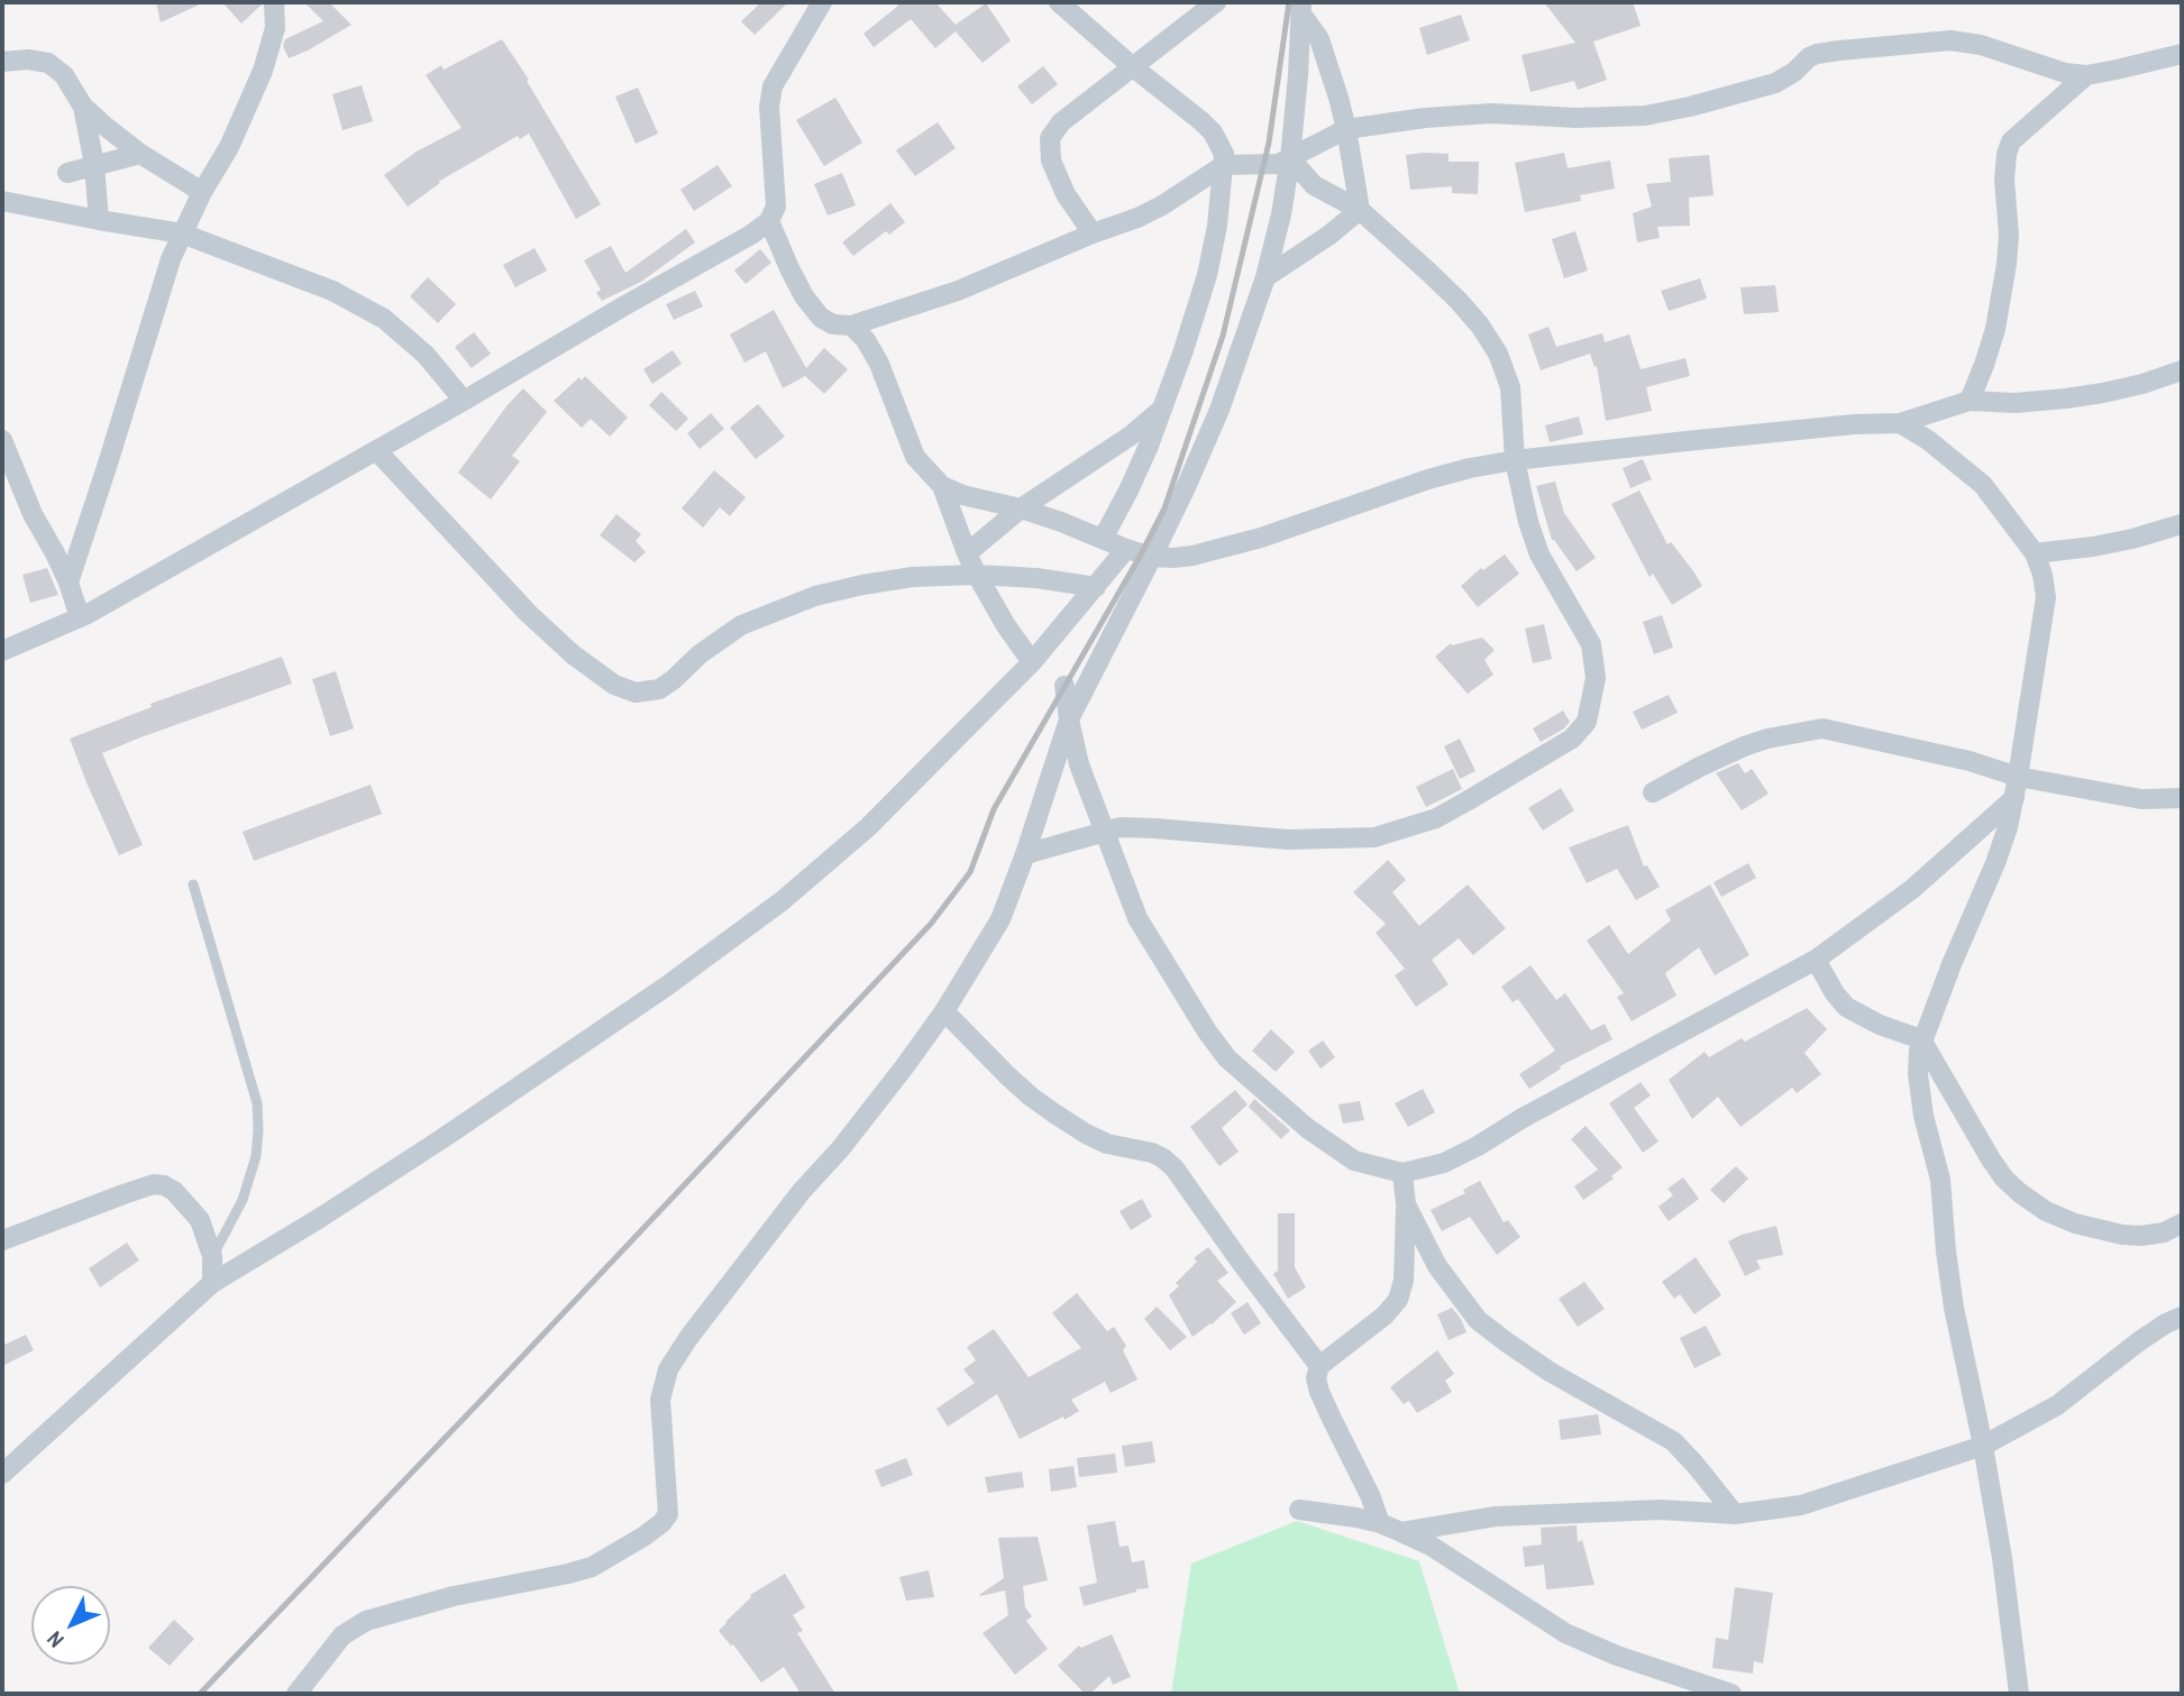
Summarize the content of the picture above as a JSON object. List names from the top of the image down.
{
  "north": "bottom left"
}
